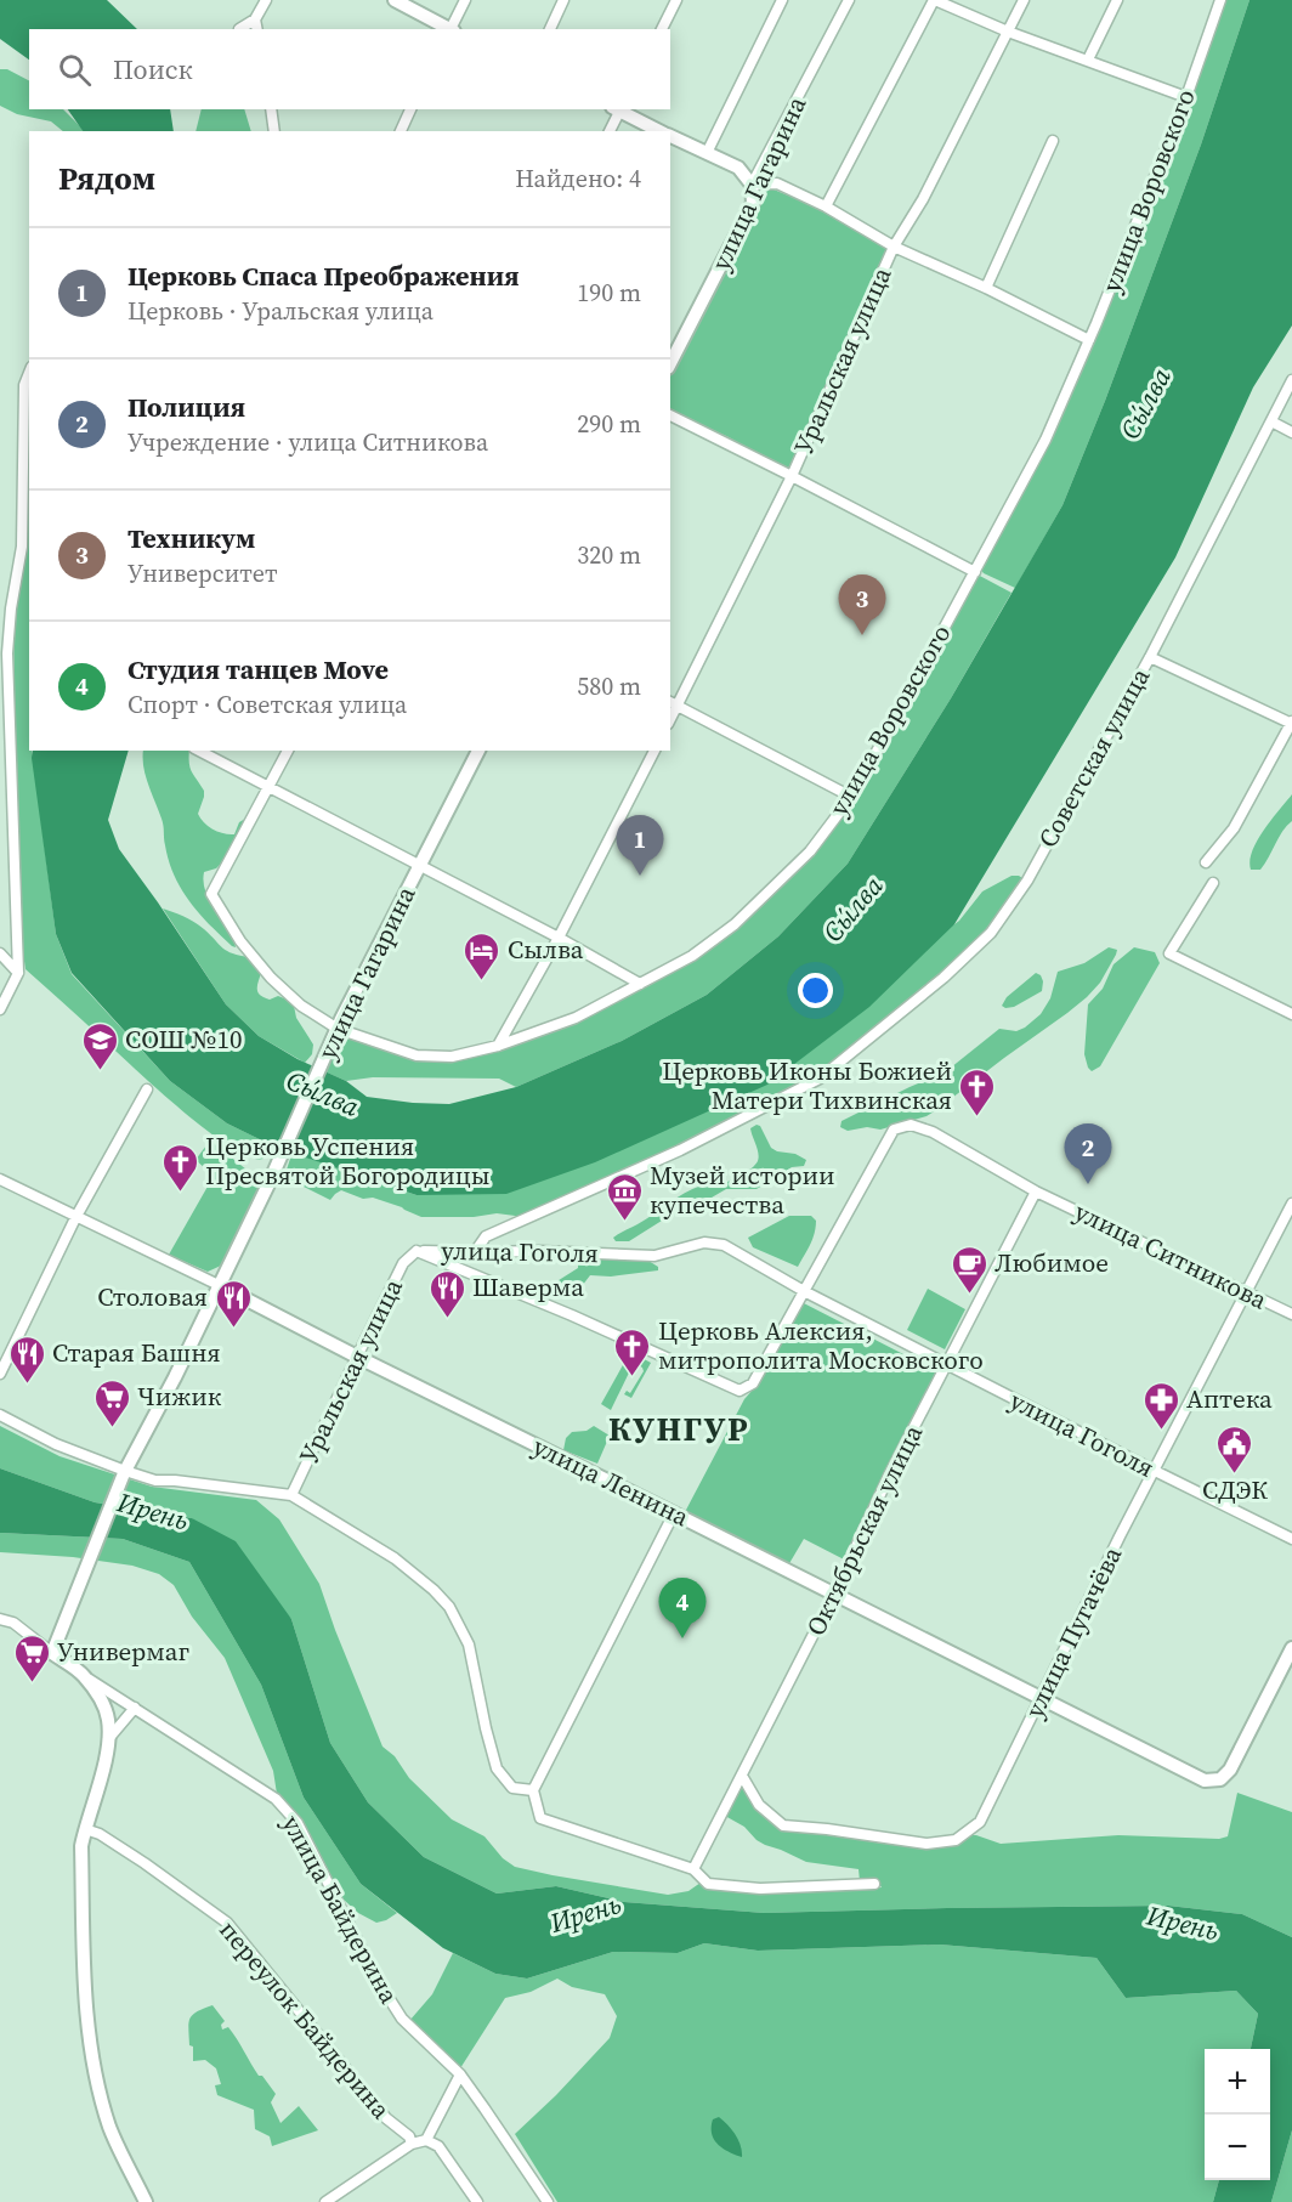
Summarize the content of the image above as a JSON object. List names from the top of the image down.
{
  "streets": {
    "main road": ["улица Гагарина", "улица Ленина"],
    "street": [
      "улица Воровского",
      "Уральская улица",
      "Советская улица",
      "улица Гоголя",
      "улица Ситникова",
      "Октябрьская улица",
      "улица Пугачёва",
      "улица Байдерина",
      "переулок Байдерина"
    ]
  },
  "crossings": [
    ["улица Гагарина", "улица Воровского"],
    ["улица Гагарина", "улица Ленина"],
    ["Уральская улица", "улица Гоголя"],
    ["Уральская улица", "улица Ленина"],
    ["Советская улица", "улица Гоголя"],
    ["улица Гоголя", "улица Ситникова"],
    ["улица Гоголя", "Октябрьская улица"],
    ["улица Гоголя", "улица Пугачёва"],
    ["улица Ситникова", "Октябрьская улица"],
    ["улица Ситникова", "улица Пугачёва"],
    ["улица Ленина", "Октябрьская улица"],
    ["улица Ленина", "улица Пугачёва"],
    ["Октябрьская улица", "улица Пугачёва"]
  ],
  "districts": ["КУНГУР"],
  "water": ["Сы́лва", "Ирень"],
  "places": {
    "hotel": ["Сылва"],
    "school or university": ["СОШ №10"],
    "church": ["Церковь Иконы Божией Матери Тихвинская", "Церковь Успения Пресвятой Богородицы", "Церковь Алексия, митрополита Московского"],
    "museum": ["Музей истории купечества"],
    "cafe": ["Любимое"],
    "restaurant": ["Шаверма", "Столовая", "Старая Башня"],
    "supermarket": ["Чижик", "Универмаг"],
    "pharmacy": ["Аптека"],
    "public building": ["СДЭК"]
  },
  "page": {
    "search": "Поиск",
    "heading": ["Рядом", "Найдено: 4"],
    "list": [
      {
        "mark": "1",
        "name": "Церковь Спаса Преображения",
        "note": "Церковь · Уральская улица",
        "value": "190 m"
      },
      {
        "mark": "2",
        "name": "Полиция",
        "note": "Учреждение · улица Ситникова",
        "value": "290 m"
      },
      {
        "mark": "3",
        "name": "Техникум",
        "note": "Университет",
        "value": "320 m"
      },
      {
        "mark": "4",
        "name": "Студия танцев Move",
        "note": "Спорт · Советская улица",
        "value": "580 m"
      }
    ],
    "pins": [
      "3",
      "1",
      "2",
      "4"
    ],
    "map_buttons": ["+", "−"]
  }
}
